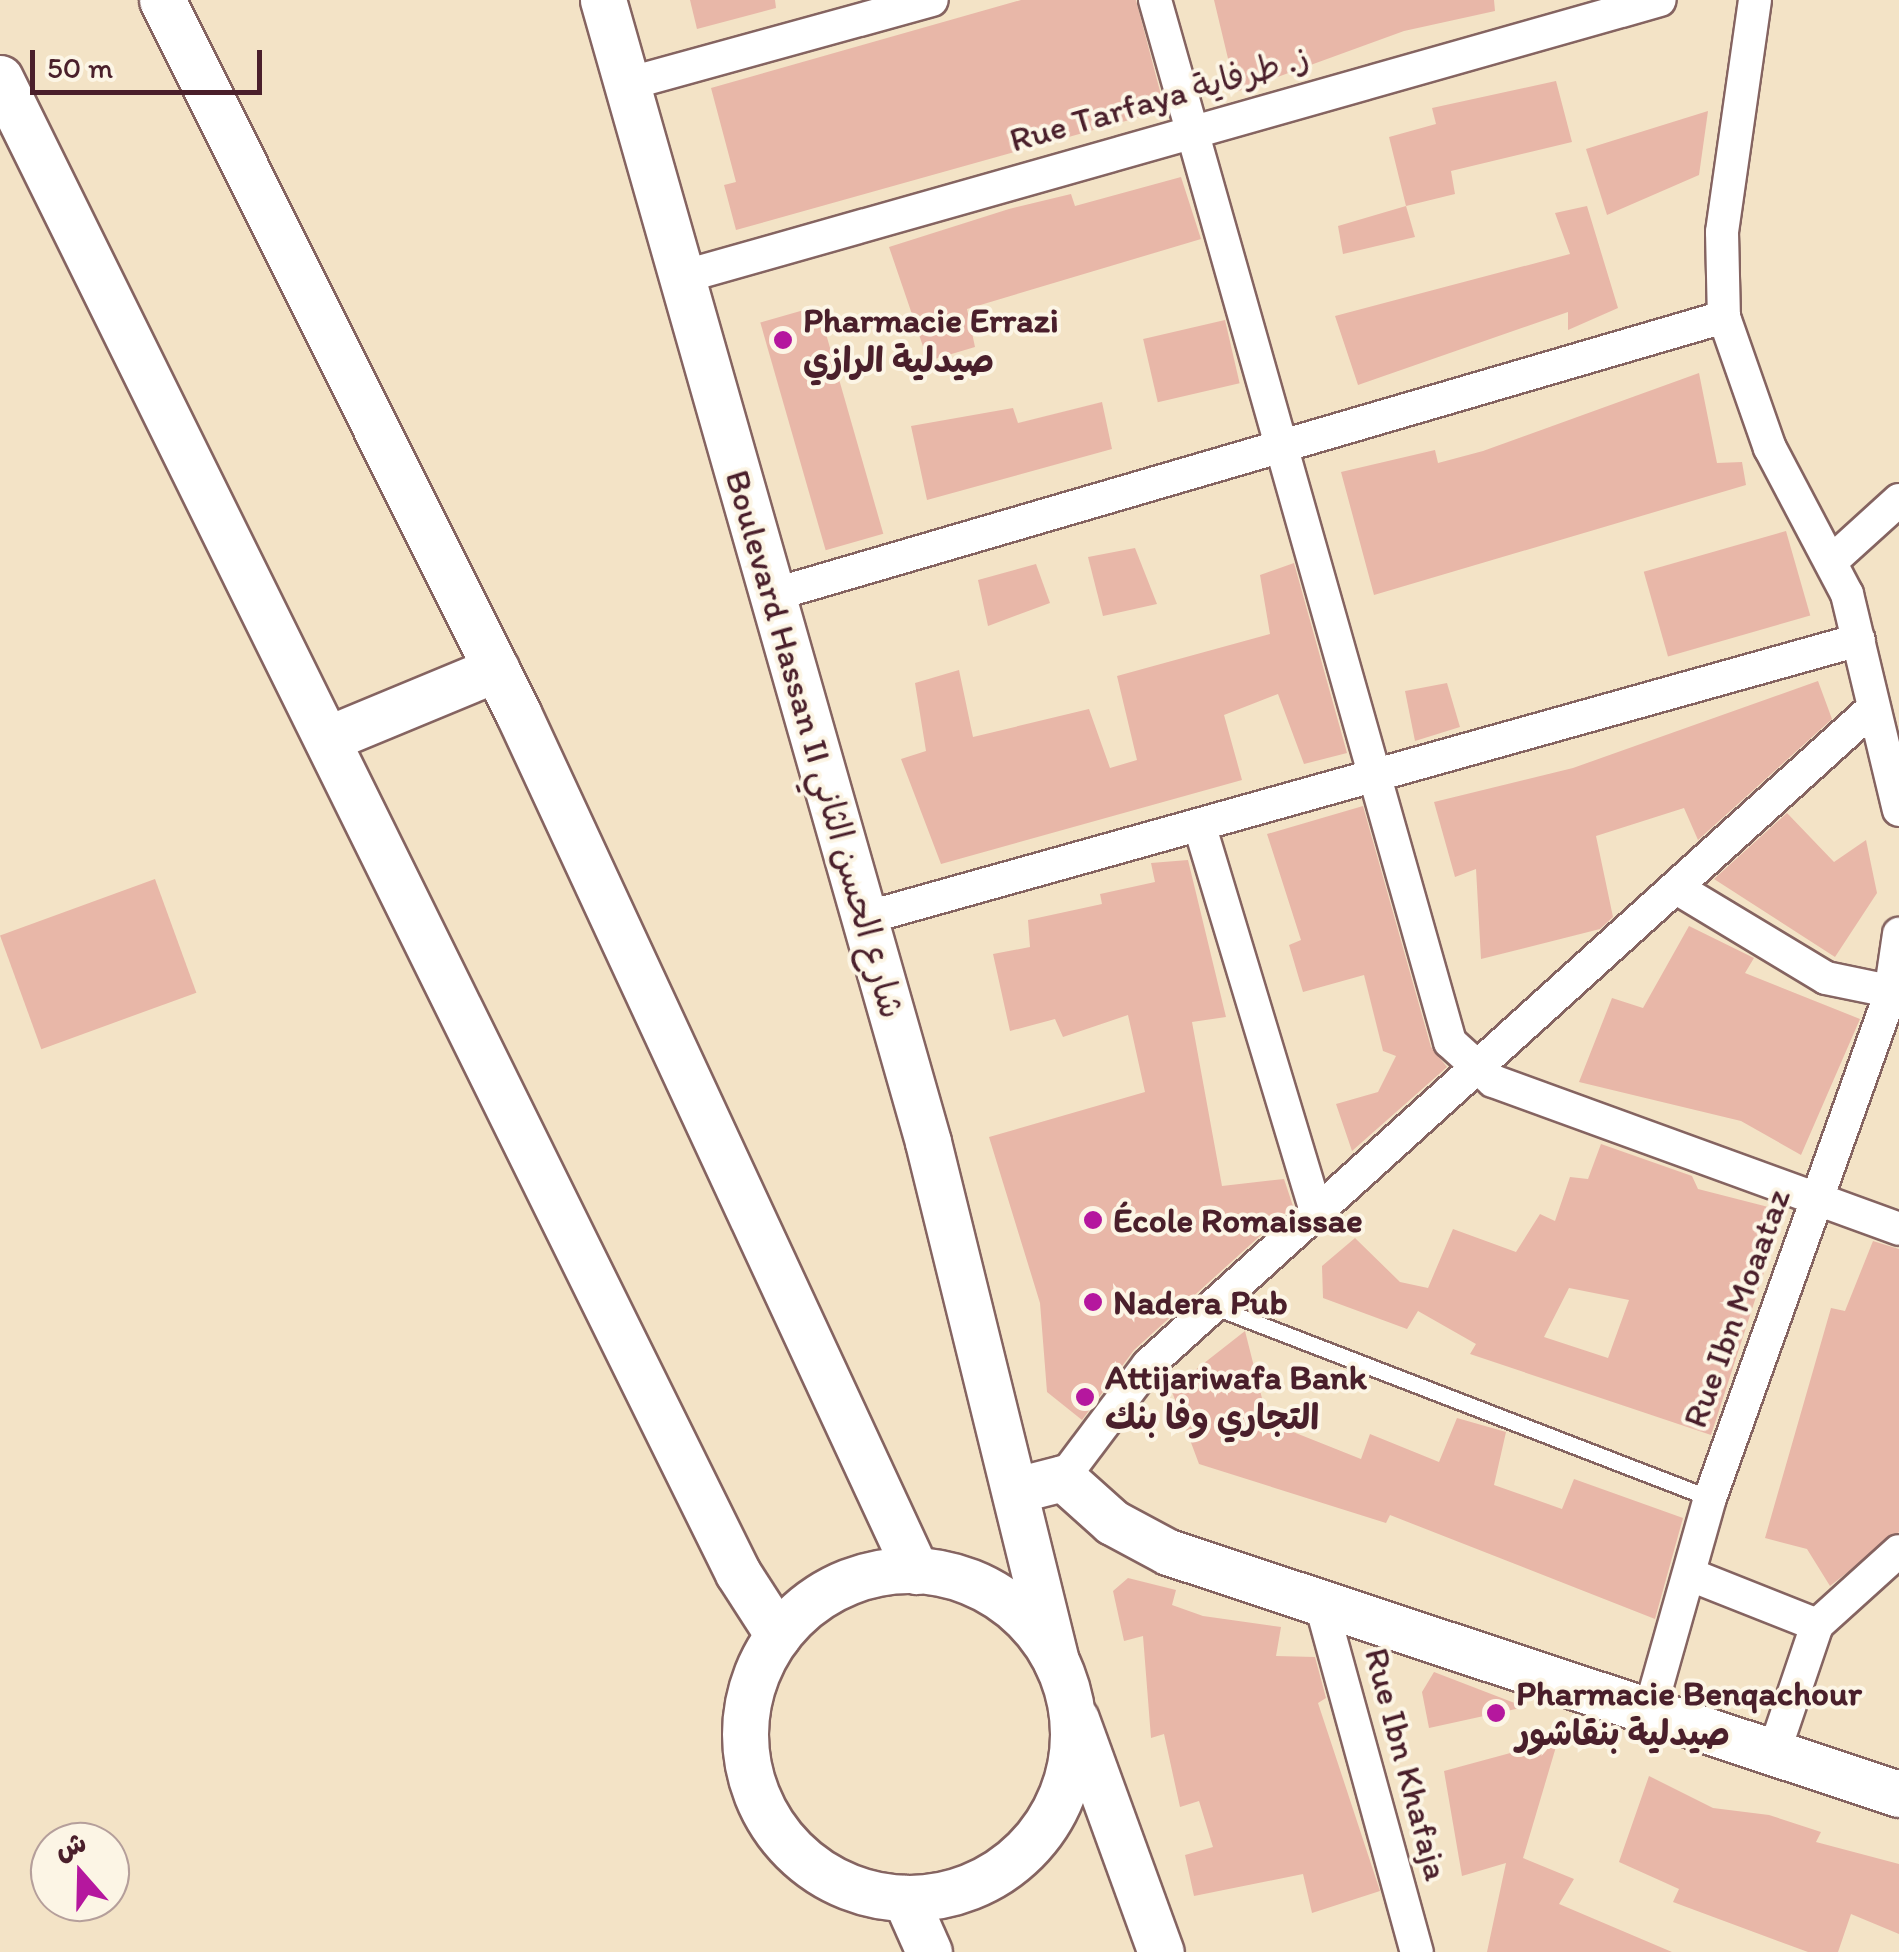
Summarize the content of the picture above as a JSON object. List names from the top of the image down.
{
  "streets": {
    "main road": ["Boulevard Hassan II شارع الحسن الثاني"],
    "street": ["Rue Tarfaya ز. طرفاية", "Rue Ibn Moaataz", "Rue Ibn Khafaja"]
  },
  "crossings": [
    ["Rue Tarfaya ز. طرفاية", "Boulevard Hassan II شارع الحسن الثاني"]
  ],
  "places": [
    "Pharmacie Errazi صيدلية الرازي",
    "École Romaissae",
    "Nadera Pub",
    "Attijariwafa Bank التجاري وفا بنك",
    "Pharmacie Benqachour صيدلية بنقاشور"
  ],
  "scale_bar": "50 m",
  "north": "top"
}
